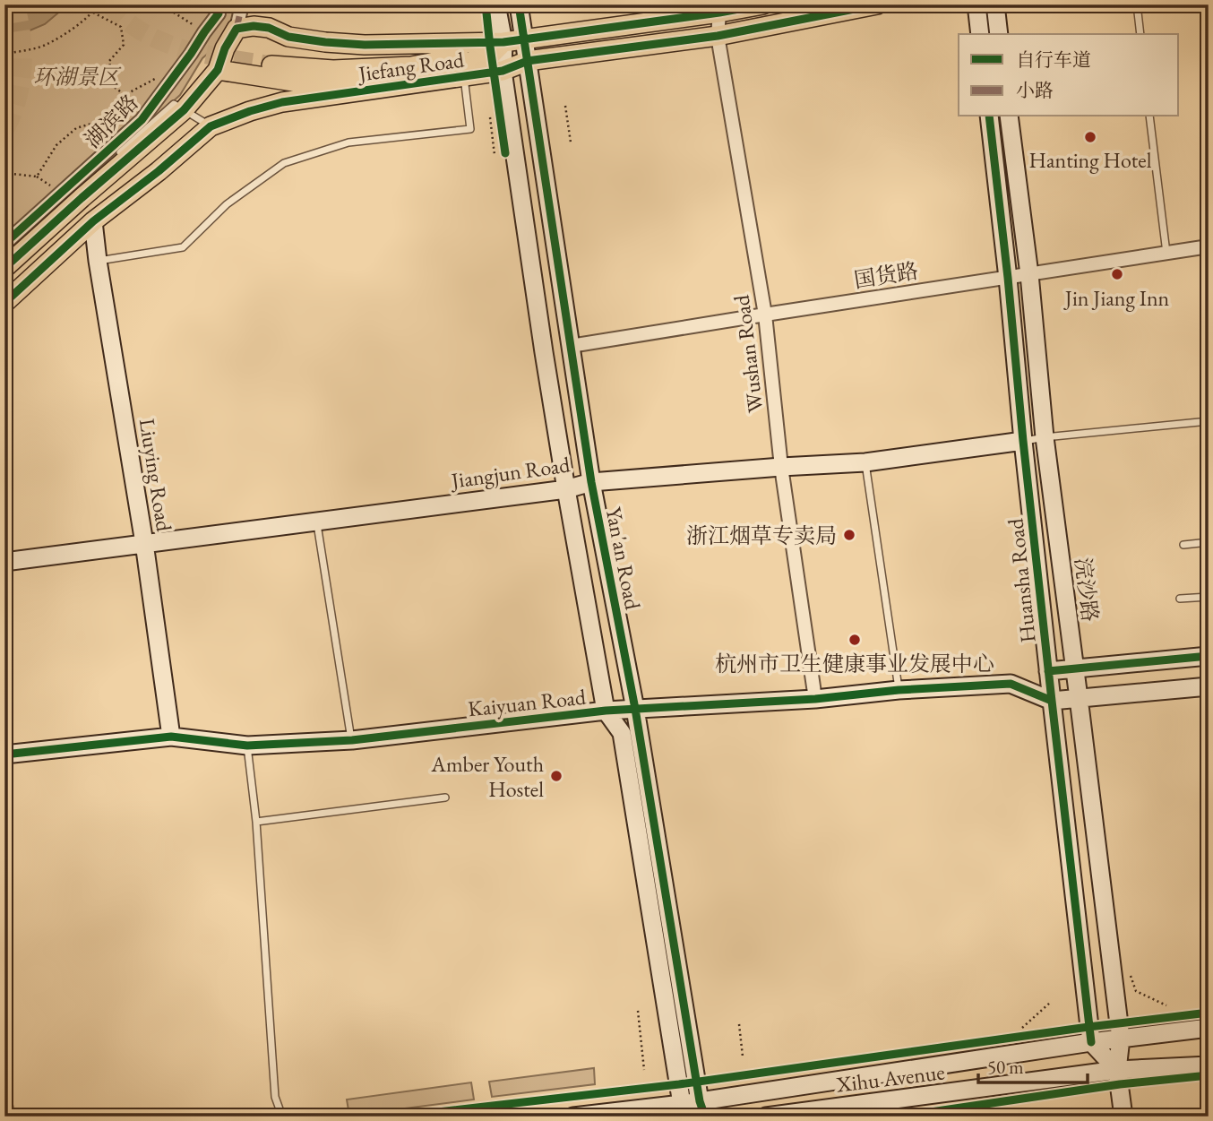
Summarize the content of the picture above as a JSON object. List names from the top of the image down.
{
  "streets": {
    "main road": [
      "Jiefang Road",
      "Jiangjun Road",
      "Liuying Road",
      "Yan'an Road",
      "Huansha Road",
      "浣沙路",
      "Kaiyuan Road",
      "Xihu Avenue"
    ],
    "street": ["湖滨路", "国货路", "Wushan Road"]
  },
  "crossings": [
    ["Jiefang Road", "Wushan Road"],
    ["Jiefang Road", "Liuying Road"],
    ["Jiefang Road", "Yan'an Road"],
    ["国货路", "Wushan Road"],
    ["国货路", "Yan'an Road"],
    ["国货路", "Huansha Road"],
    ["国货路", "浣沙路"],
    ["Wushan Road", "Jiangjun Road"],
    ["Wushan Road", "Kaiyuan Road"],
    ["Jiangjun Road", "Liuying Road"],
    ["Jiangjun Road", "Yan'an Road"],
    ["Jiangjun Road", "Huansha Road"],
    ["Liuying Road", "Kaiyuan Road"],
    ["Yan'an Road", "Kaiyuan Road"],
    ["Yan'an Road", "Xihu Avenue"],
    ["Huansha Road", "Kaiyuan Road"],
    ["Huansha Road", "Xihu Avenue"],
    ["浣沙路", "Kaiyuan Road"],
    ["浣沙路", "Xihu Avenue"]
  ],
  "parks": ["环湖景区"],
  "places": [
    "Hanting Hotel",
    "Jin Jiang Inn",
    "浙江烟草专卖局",
    "杭州市卫生健康事业发展中心",
    "Amber Youth Hostel"
  ],
  "legend": ["自行车道", "小路"],
  "scale_bar": "50 m"
}
